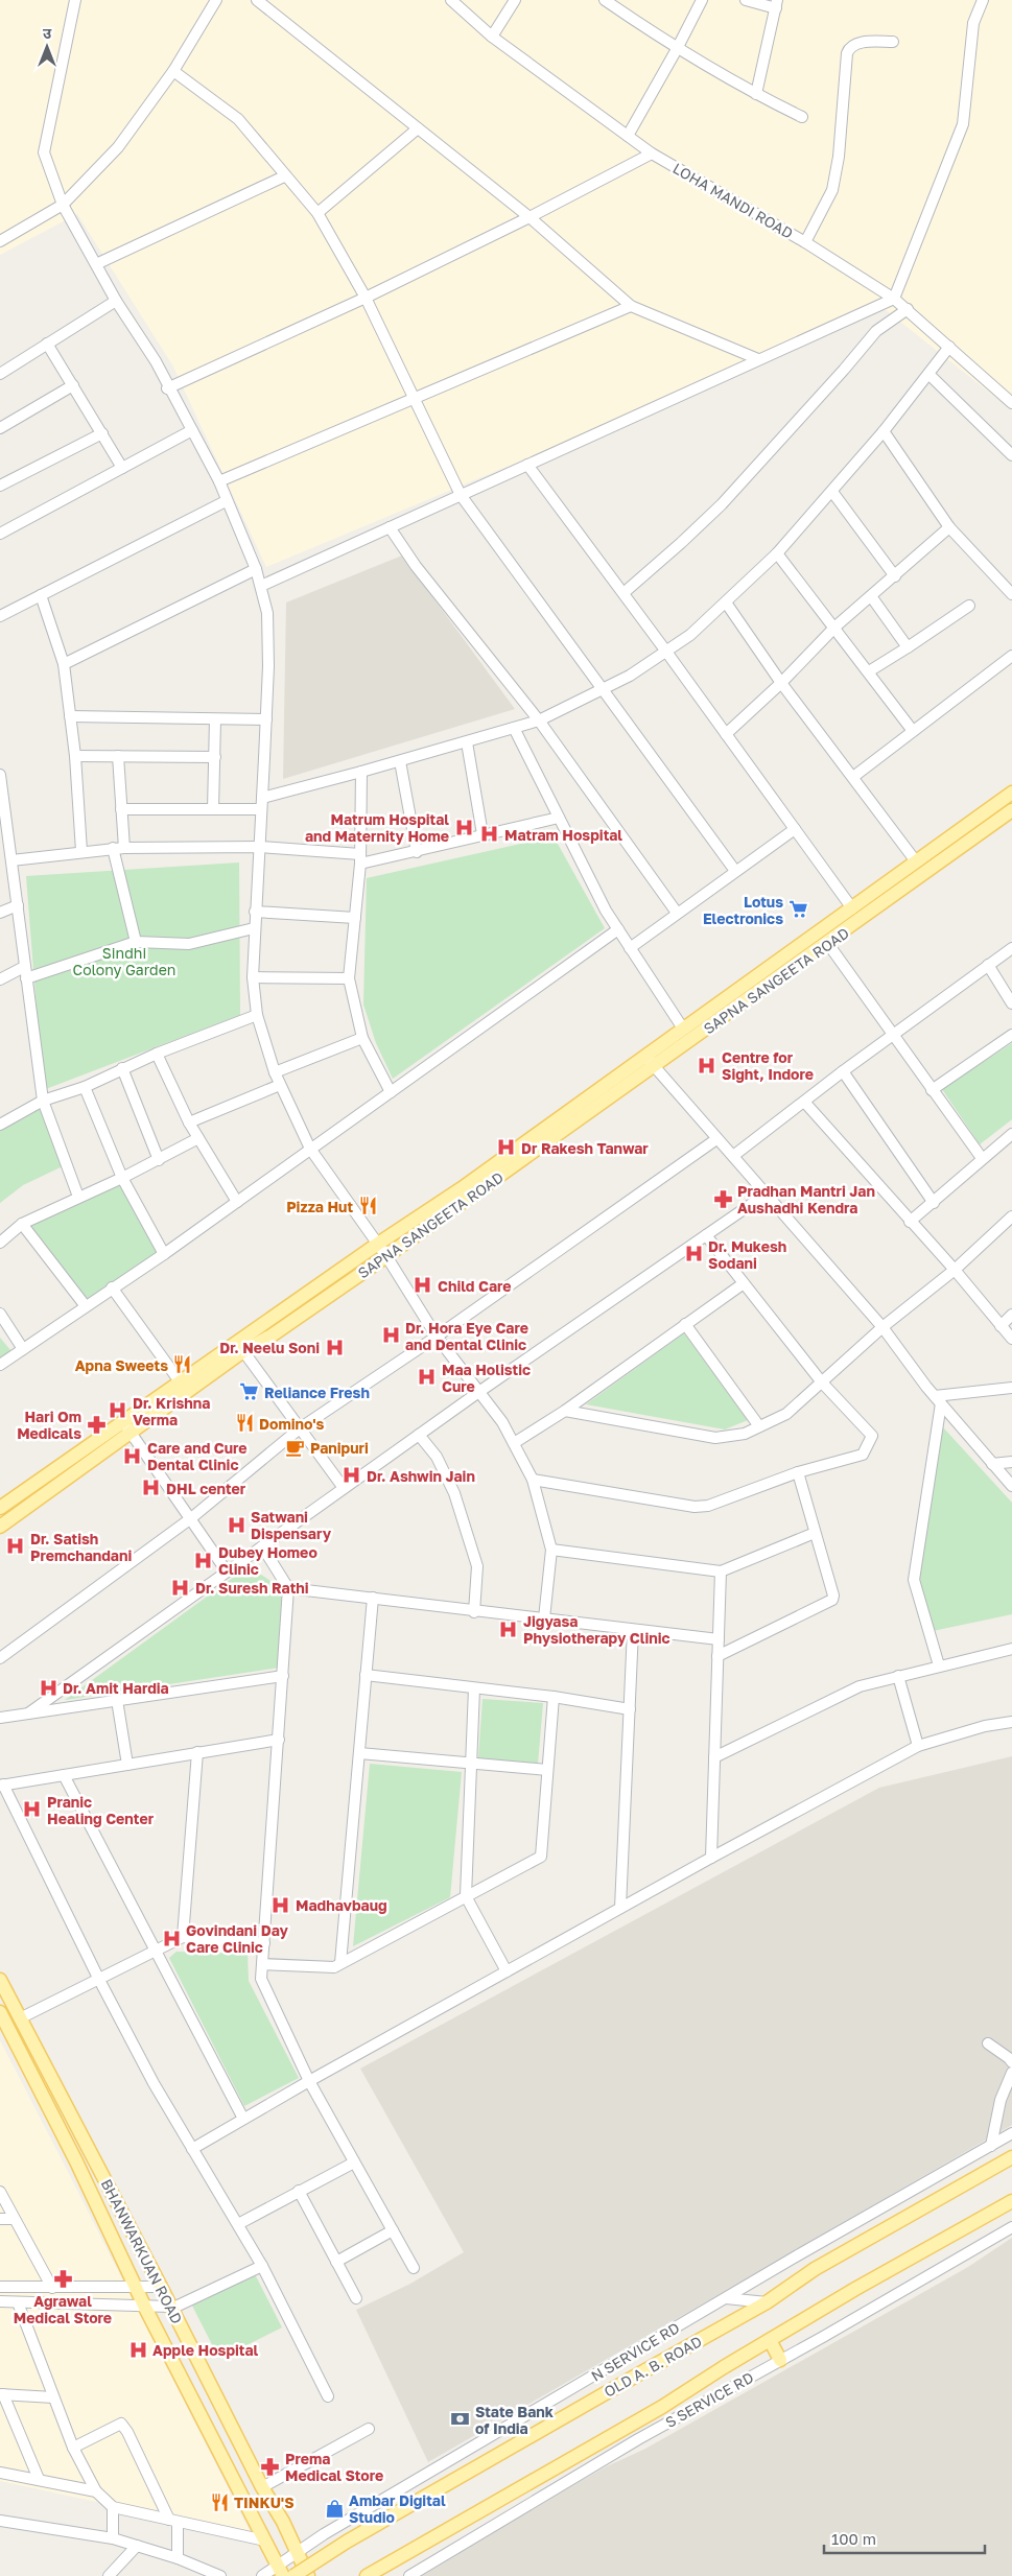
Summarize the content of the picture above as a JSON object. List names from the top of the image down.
{
  "streets": {
    "main road": ["SAPNA SANGEETA ROAD", "BHANWARKUAN ROAD", "OLD A. B. ROAD"],
    "street": ["LOHA MANDI ROAD", "N SERVICE RD", "S SERVICE RD"]
  },
  "crossings": [
    ["BHANWARKUAN ROAD", "N SERVICE RD"]
  ],
  "parks": ["Sindhi Colony Garden"],
  "places": {
    "hospital": [
      "Matrum Hospital and Maternity Home",
      "Matram Hospital",
      "Centre for Sight, Indore",
      "Dr Rakesh Tanwar",
      "Dr. Mukesh Sodani",
      "Child Care",
      "Dr. Hora Eye Care and Dental Clinic",
      "Dr. Neelu Soni",
      "Maa Holistic Cure",
      "Dr. Krishna Verma",
      "Care and Cure Dental Clinic",
      "Dr. Ashwin Jain",
      "DHL center",
      "Satwani Dispensary",
      "Dr. Satish Premchandani",
      "Dubey Homeo Clinic",
      "Dr. Suresh Rathi",
      "Jigyasa Physiotherapy Clinic",
      "Dr. Amit Hardia",
      "Pranic Healing Center",
      "Madhavbaug",
      "Govindani Day Care Clinic",
      "Apple Hospital"
    ],
    "supermarket": ["Lotus Electronics", "Reliance Fresh"],
    "pharmacy": [
      "Pradhan Mantri Jan Aushadhi Kendra",
      "Hari Om Medicals",
      "Agrawal Medical Store",
      "Prema Medical Store"
    ],
    "restaurant": [
      "Pizza Hut",
      "Apna Sweets",
      "Domino's",
      "TINKU'S"
    ],
    "cafe": ["Panipuri"],
    "bank": ["State Bank of India"],
    "shop": ["Ambar Digital Studio"]
  },
  "scale_bar": "100 m",
  "north": "top"
}
